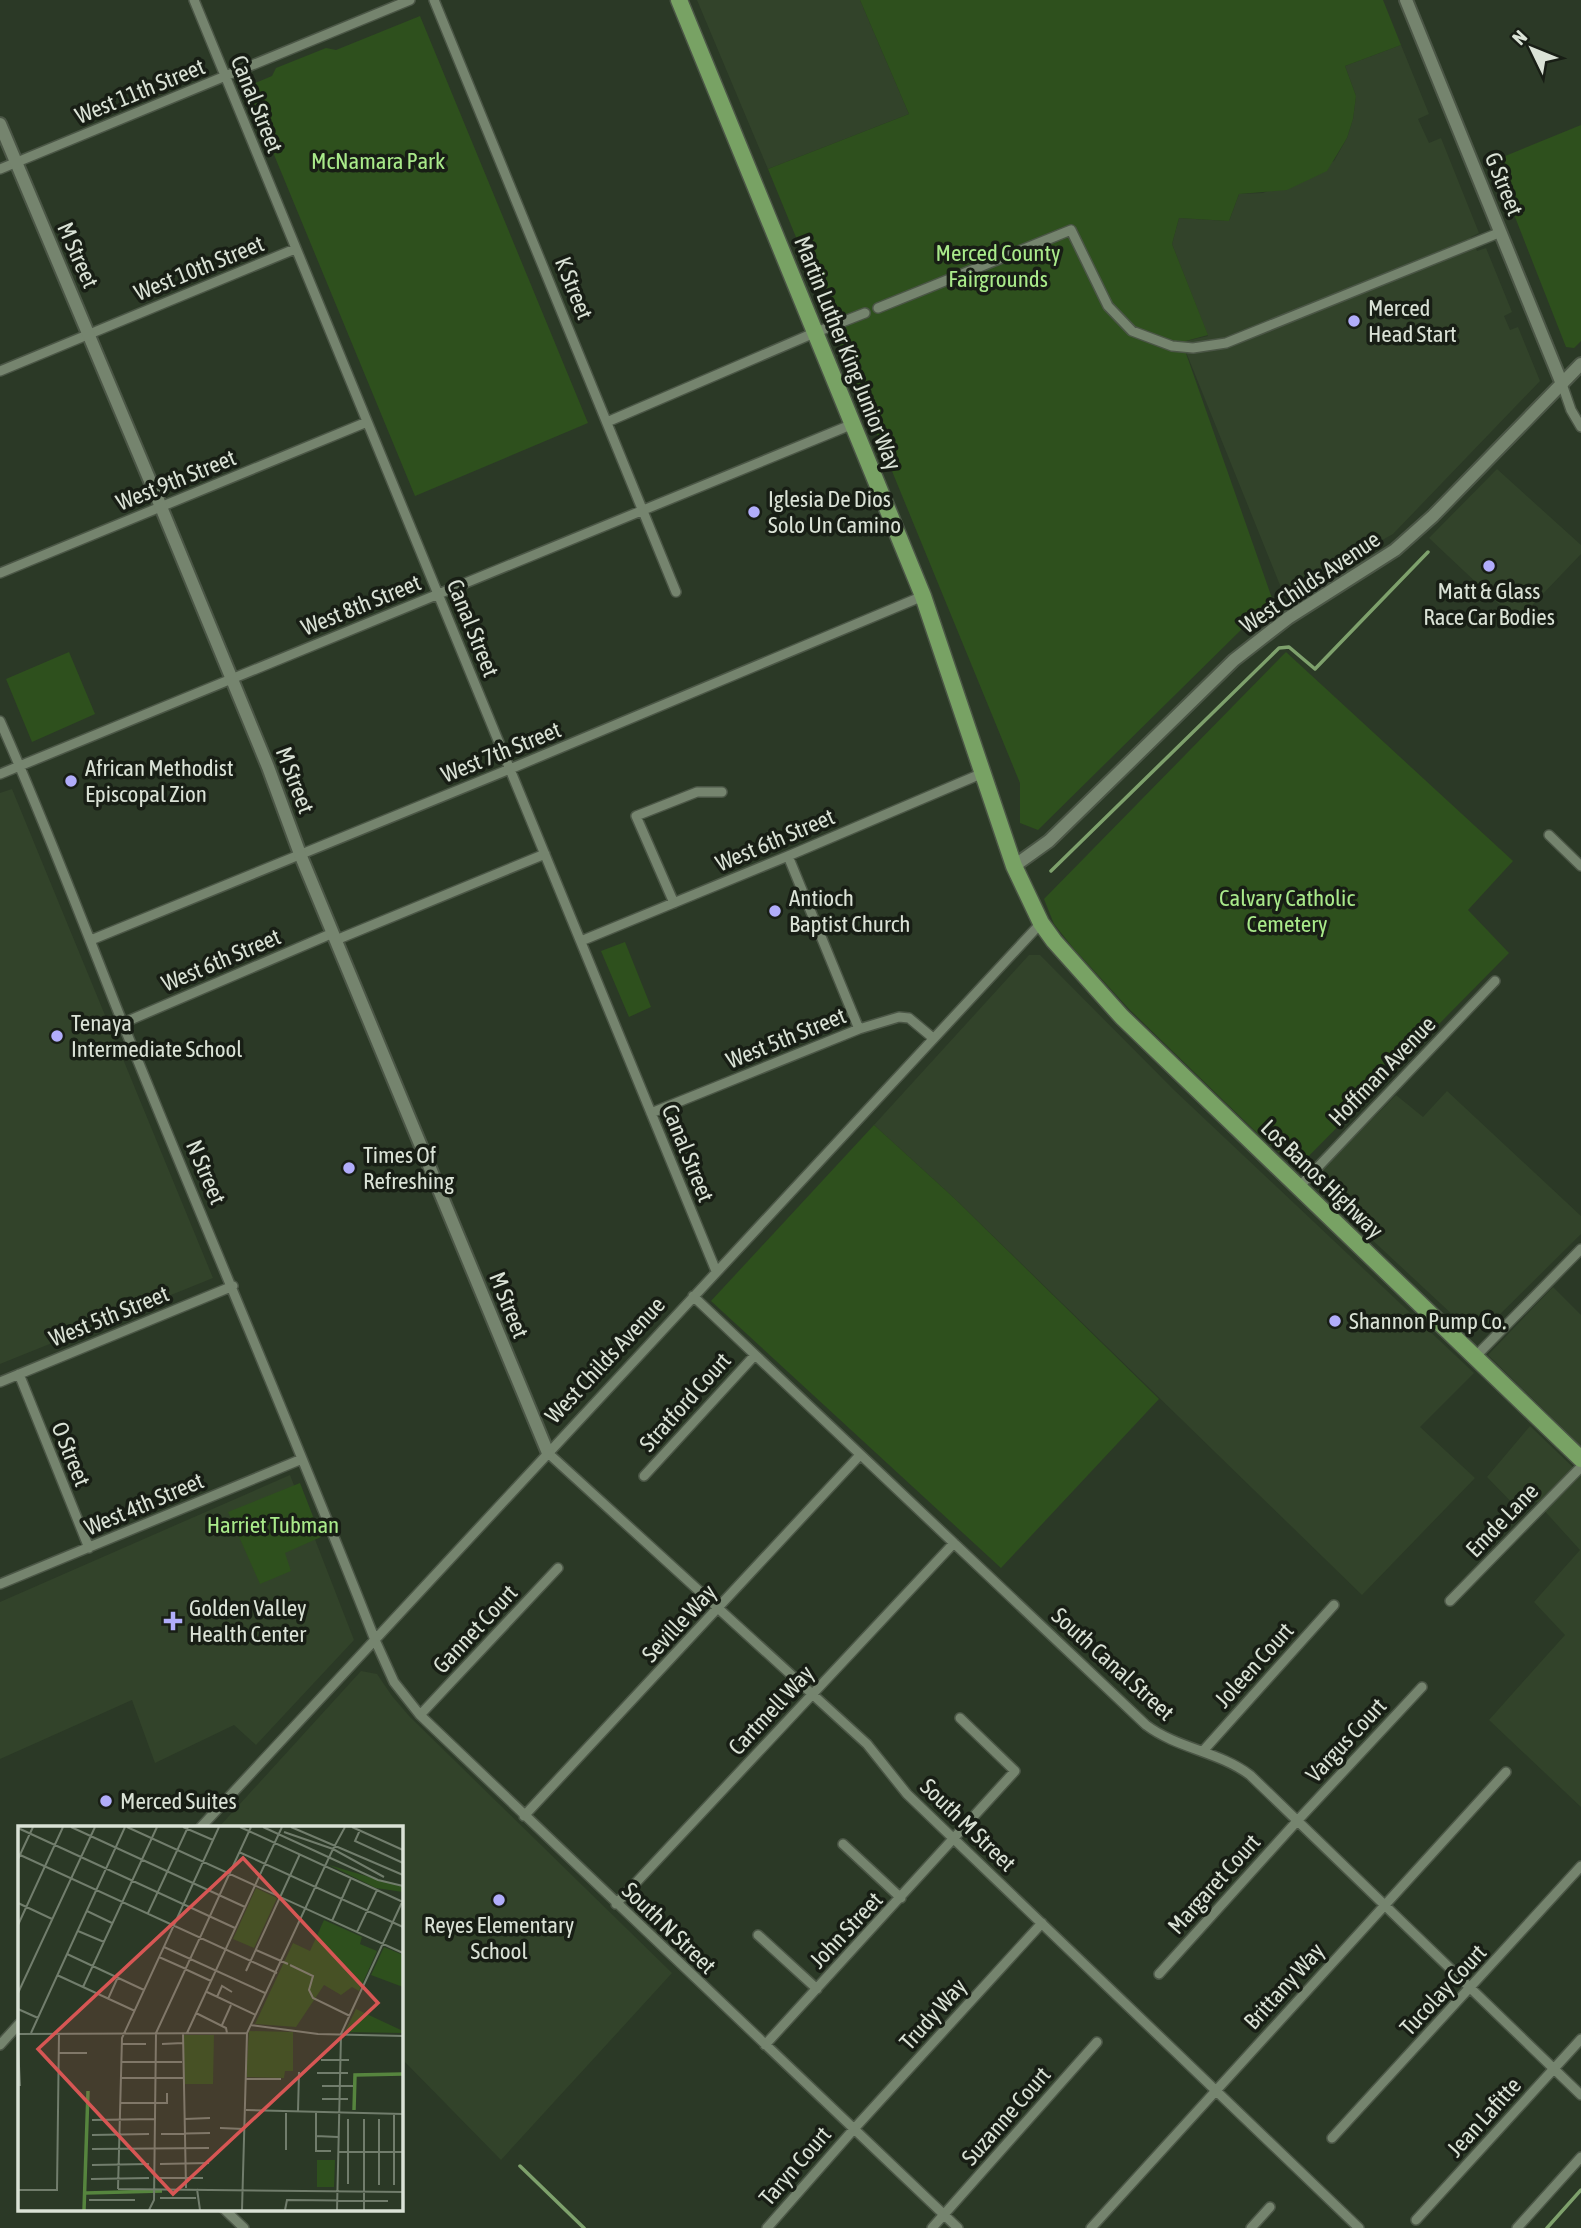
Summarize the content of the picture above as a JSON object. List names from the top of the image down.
{
  "streets": {
    "highway": ["Martin Luther King Junior Way", "Los Banos Highway"],
    "street": [
      "West 11th Street",
      "Canal Street",
      "G Street",
      "M Street",
      "West 10th Street",
      "K Street",
      "West 9th Street",
      "West Childs Avenue",
      "West 8th Street",
      "West 7th Street",
      "West 6th Street",
      "West 5th Street",
      "Hoffman Avenue",
      "N Street",
      "Stratford Court",
      "O Street",
      "West 4th Street",
      "Emde Lane",
      "Seville Way",
      "Gannet Court",
      "South Canal Street",
      "Joleen Court",
      "Cartmell Way",
      "Vargus Court",
      "South M Street",
      "Margaret Court",
      "South N Street",
      "John Street",
      "Brittany Way",
      "Tucolay Court",
      "Trudy Way",
      "Suzanne Court",
      "Jean Lafitte",
      "Taryn Court"
    ]
  },
  "crossings": [
    ["West 11th Street", "Canal Street"],
    ["West 11th Street", "M Street"],
    ["Canal Street", "West 10th Street"],
    ["Canal Street", "West 9th Street"],
    ["Canal Street", "West Childs Avenue"],
    ["Canal Street", "West 8th Street"],
    ["Canal Street", "West 7th Street"],
    ["Canal Street", "West 6th Street"],
    ["Canal Street", "West 5th Street"],
    ["G Street", "West Childs Avenue"],
    ["M Street", "West 10th Street"],
    ["M Street", "West 9th Street"],
    ["M Street", "West Childs Avenue"],
    ["M Street", "West 8th Street"],
    ["M Street", "West 7th Street"],
    ["M Street", "West 6th Street"],
    ["M Street", "South M Street"],
    ["K Street", "West 8th Street"],
    ["Martin Luther King Junior Way", "West Childs Avenue"],
    ["Martin Luther King Junior Way", "West 8th Street"],
    ["Martin Luther King Junior Way", "West 7th Street"],
    ["Martin Luther King Junior Way", "West 6th Street"],
    ["Martin Luther King Junior Way", "Los Banos Highway"],
    ["West Childs Avenue", "West 5th Street"],
    ["West Childs Avenue", "N Street"],
    ["West Childs Avenue", "Los Banos Highway"],
    ["West Childs Avenue", "South Canal Street"],
    ["West Childs Avenue", "South M Street"],
    ["West Childs Avenue", "South N Street"],
    ["West 8th Street", "N Street"],
    ["West 7th Street", "N Street"],
    ["West 6th Street", "N Street"],
    ["West 5th Street", "N Street"],
    ["West 5th Street", "O Street"],
    ["Hoffman Avenue", "Los Banos Highway"],
    ["N Street", "West 4th Street"],
    ["N Street", "South N Street"],
    ["Stratford Court", "South Canal Street"],
    ["O Street", "West 4th Street"],
    ["Seville Way", "South Canal Street"],
    ["Seville Way", "South M Street"],
    ["Seville Way", "South N Street"],
    ["Gannet Court", "South N Street"],
    ["South Canal Street", "Joleen Court"],
    ["South Canal Street", "Cartmell Way"],
    ["South Canal Street", "Vargus Court"],
    ["South Canal Street", "Margaret Court"],
    ["South Canal Street", "Brittany Way"],
    ["South Canal Street", "Tucolay Court"],
    ["South Canal Street", "Jean Lafitte"],
    ["Cartmell Way", "South M Street"],
    ["Cartmell Way", "South N Street"],
    ["Vargus Court", "Margaret Court"],
    ["South M Street", "John Street"],
    ["South M Street", "Brittany Way"],
    ["South M Street", "Trudy Way"],
    ["South N Street", "John Street"],
    ["South N Street", "Trudy Way"],
    ["South N Street", "Suzanne Court"],
    ["South N Street", "Taryn Court"],
    ["Trudy Way", "Taryn Court"]
  ],
  "parks": [
    "McNamara Park",
    "Merced County Fairgrounds",
    "Calvary Catholic Cemetery",
    "Harriet Tubman"
  ],
  "places": {
    "other": [
      "Merced Head Start",
      "Iglesia De Dios Solo Un Camino",
      "Matt & Glass Race Car Bodies",
      "African Methodist Episcopal Zion",
      "Antioch Baptist Church",
      "Tenaya Intermediate School",
      "Times Of Refreshing",
      "Shannon Pump Co.",
      "Merced Suites",
      "Reyes Elementary School"
    ],
    "health": ["Golden Valley Health Center"]
  },
  "north": "top left"
}
